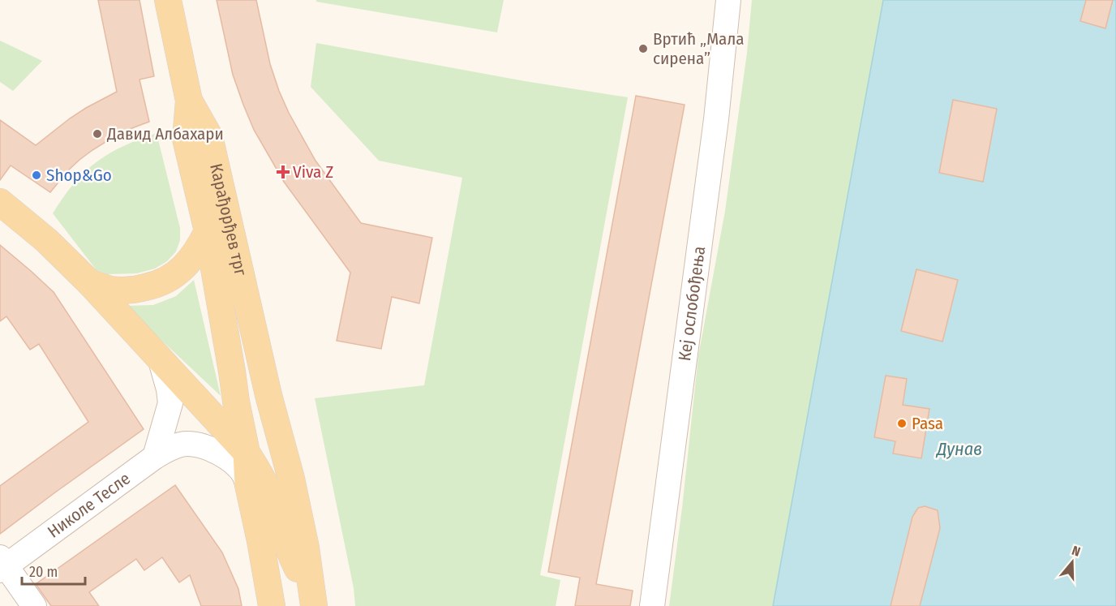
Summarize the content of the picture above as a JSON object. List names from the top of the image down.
{
  "streets": {
    "main road": ["Карађорђев трг"],
    "street": ["Кеј ослобођења", "Николе Тесле"]
  },
  "crossings": [
    ["Карађорђев трг", "Николе Тесле"]
  ],
  "water": ["Дунав"],
  "places": {
    "other": [
      "Вртић „Мала сирена”",
      "Давид Албахари",
      "Shop&Go",
      "Pasa"
    ],
    "health": ["Viva Z"]
  },
  "scale_bar": "20 m",
  "north": "top"
}
